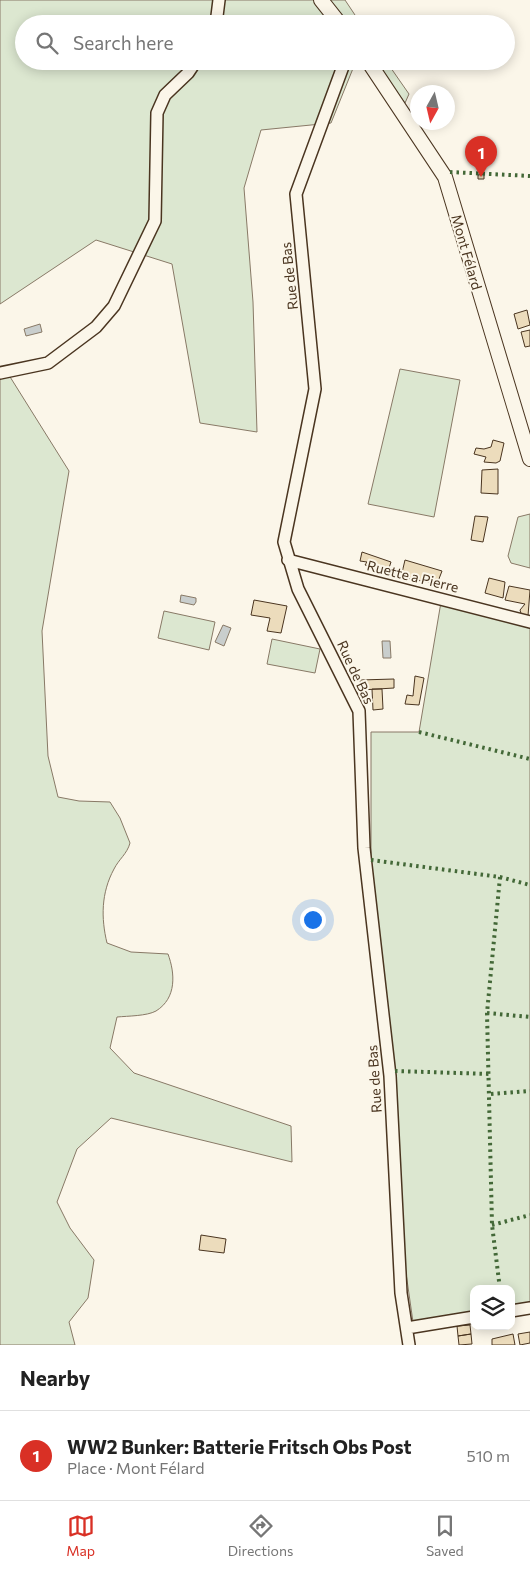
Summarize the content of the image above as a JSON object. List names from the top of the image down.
{
  "streets": {
    "main road": ["Mont Félard"],
    "street": ["Rue de Bas", "Ruette a Pierre"]
  },
  "crossings": [
    ["Rue de Bas", "Ruette a Pierre"]
  ],
  "north": "bottom",
  "page": {
    "search": "Search here",
    "pins": "1",
    "heading": "Nearby",
    "list": [
      {
        "mark": "1",
        "name": "WW2 Bunker: Batterie Fritsch Obs Post",
        "note": "Place · Mont Félard",
        "value": "510 m"
      }
    ],
    "nav": ["Map", "Directions", "Saved"]
  }
}
